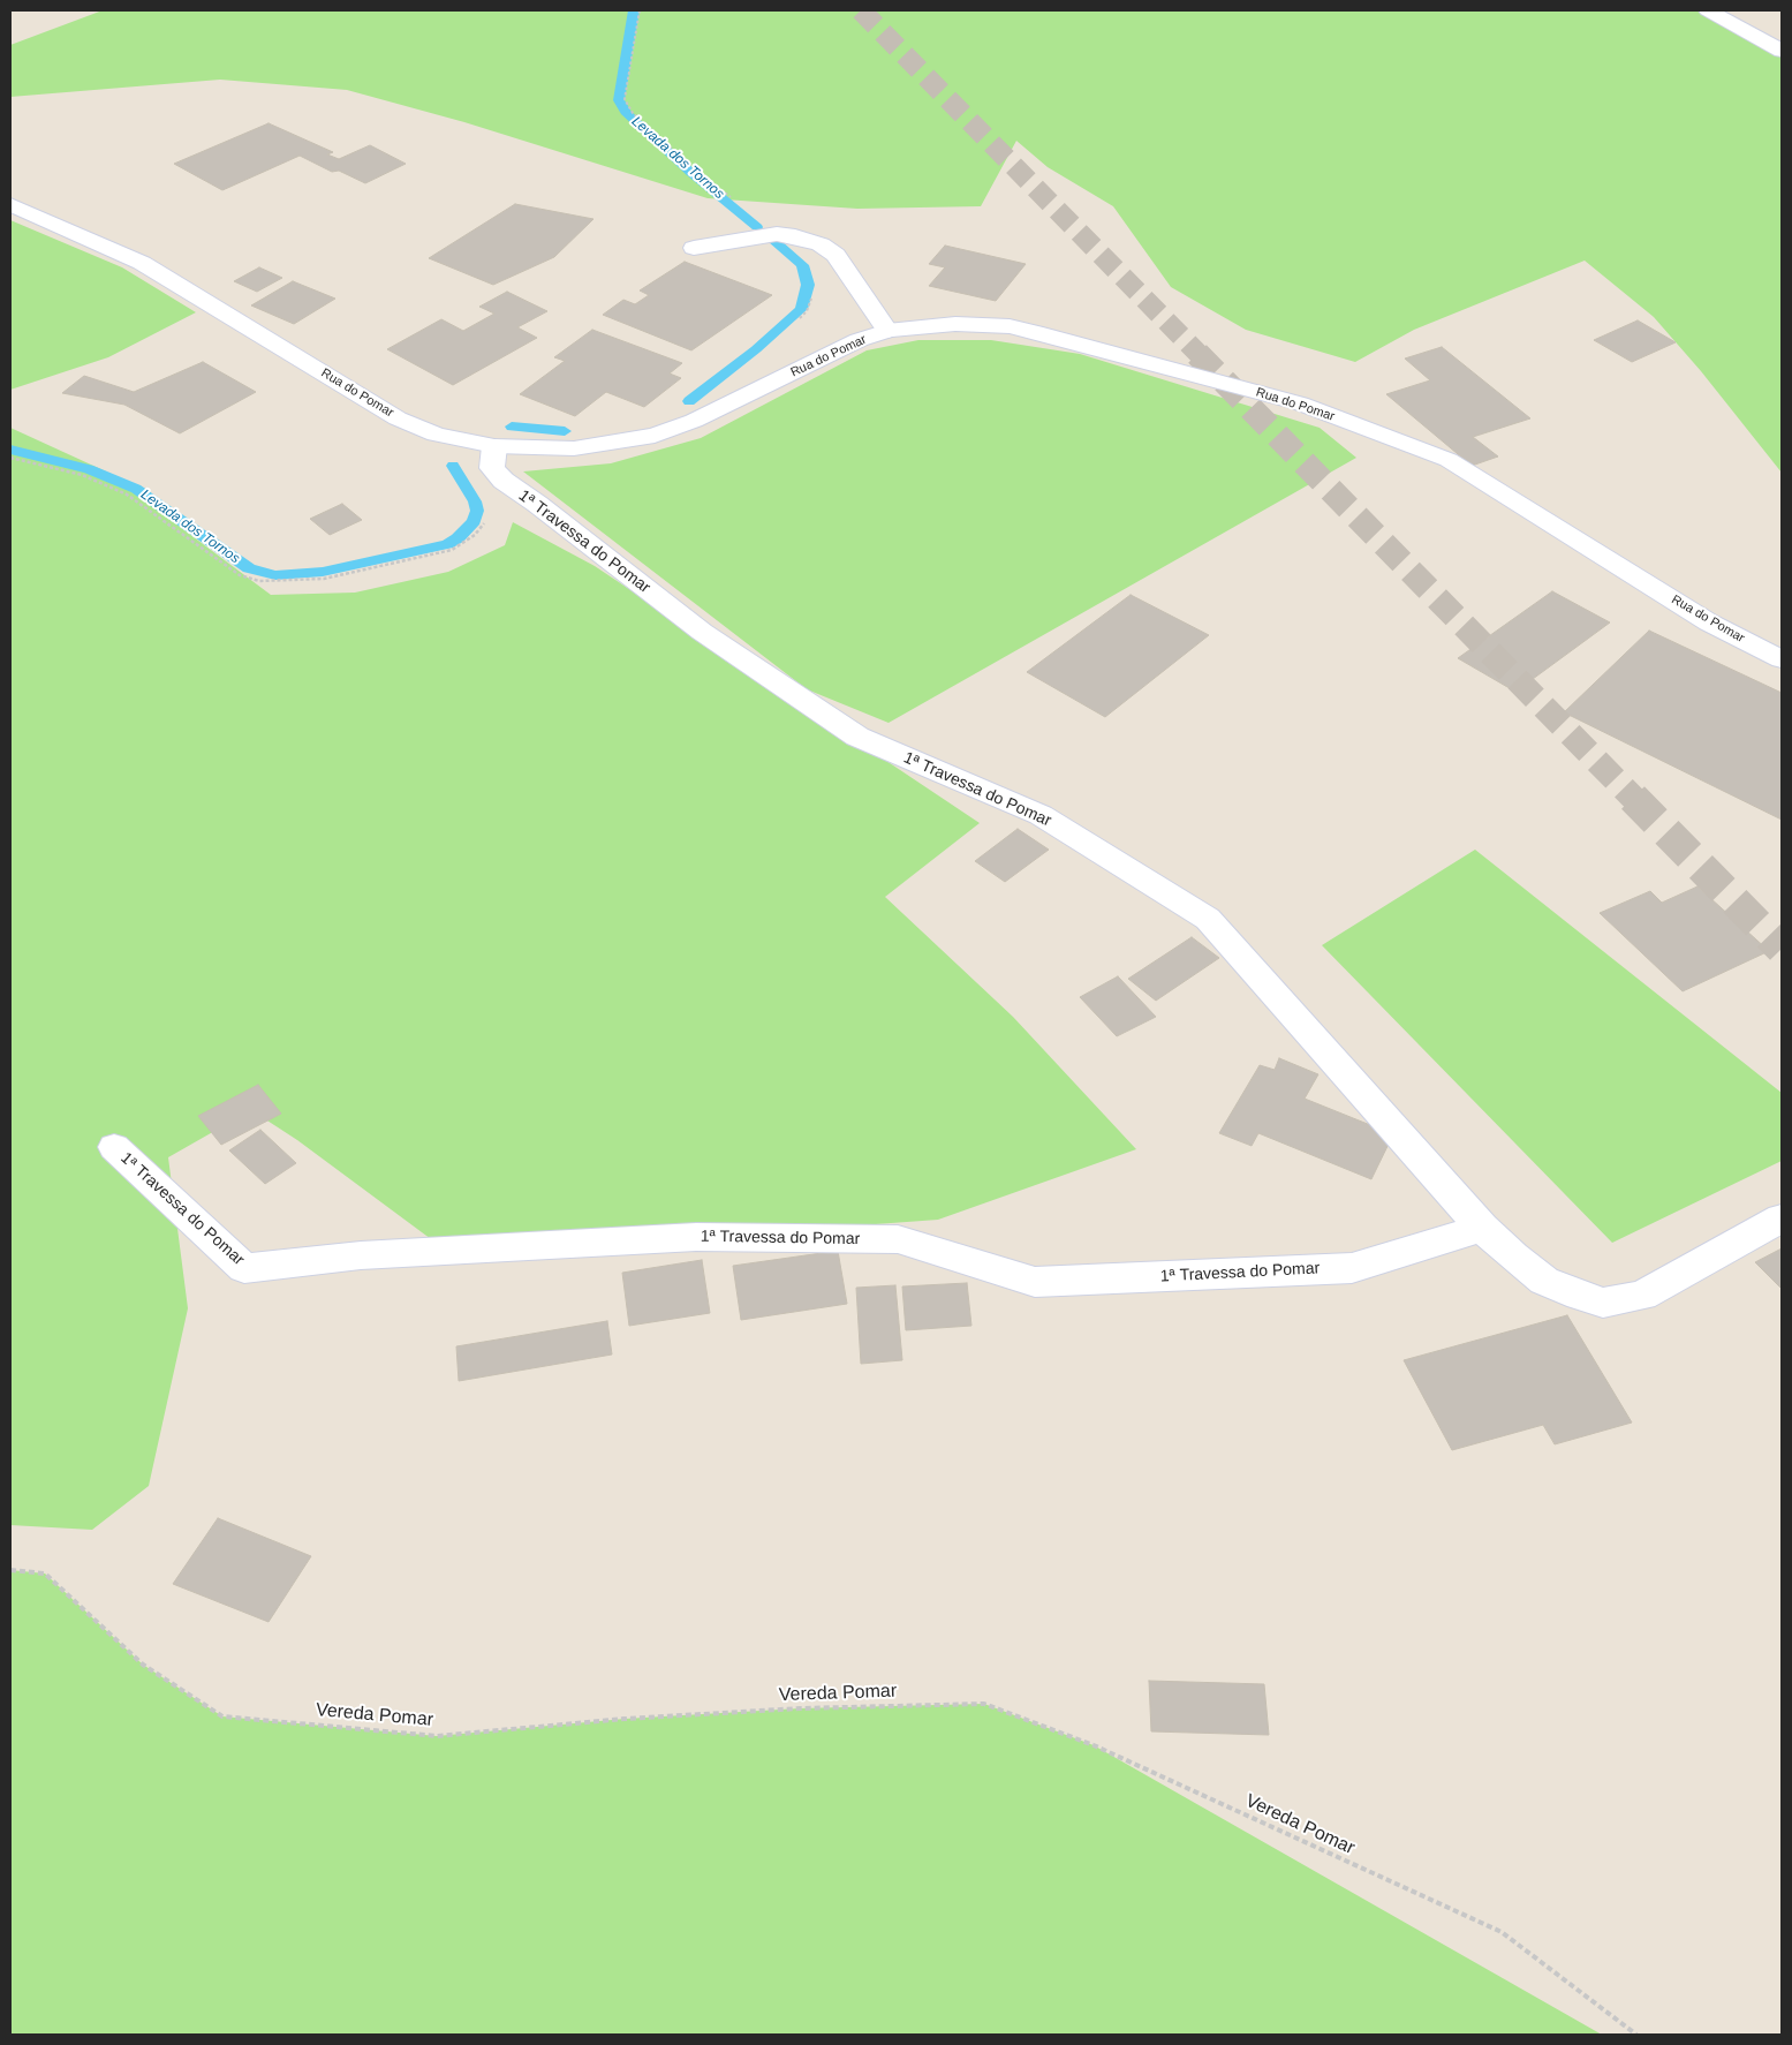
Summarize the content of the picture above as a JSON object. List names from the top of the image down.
{
  "streets": {
    "street": ["Rua do Pomar", "1ª Travessa do Pomar"],
    "path": ["Vereda Pomar"]
  },
  "crossings": [
    ["Rua do Pomar", "1ª Travessa do Pomar"]
  ],
  "water": ["Levada dos Tornos"]
}
